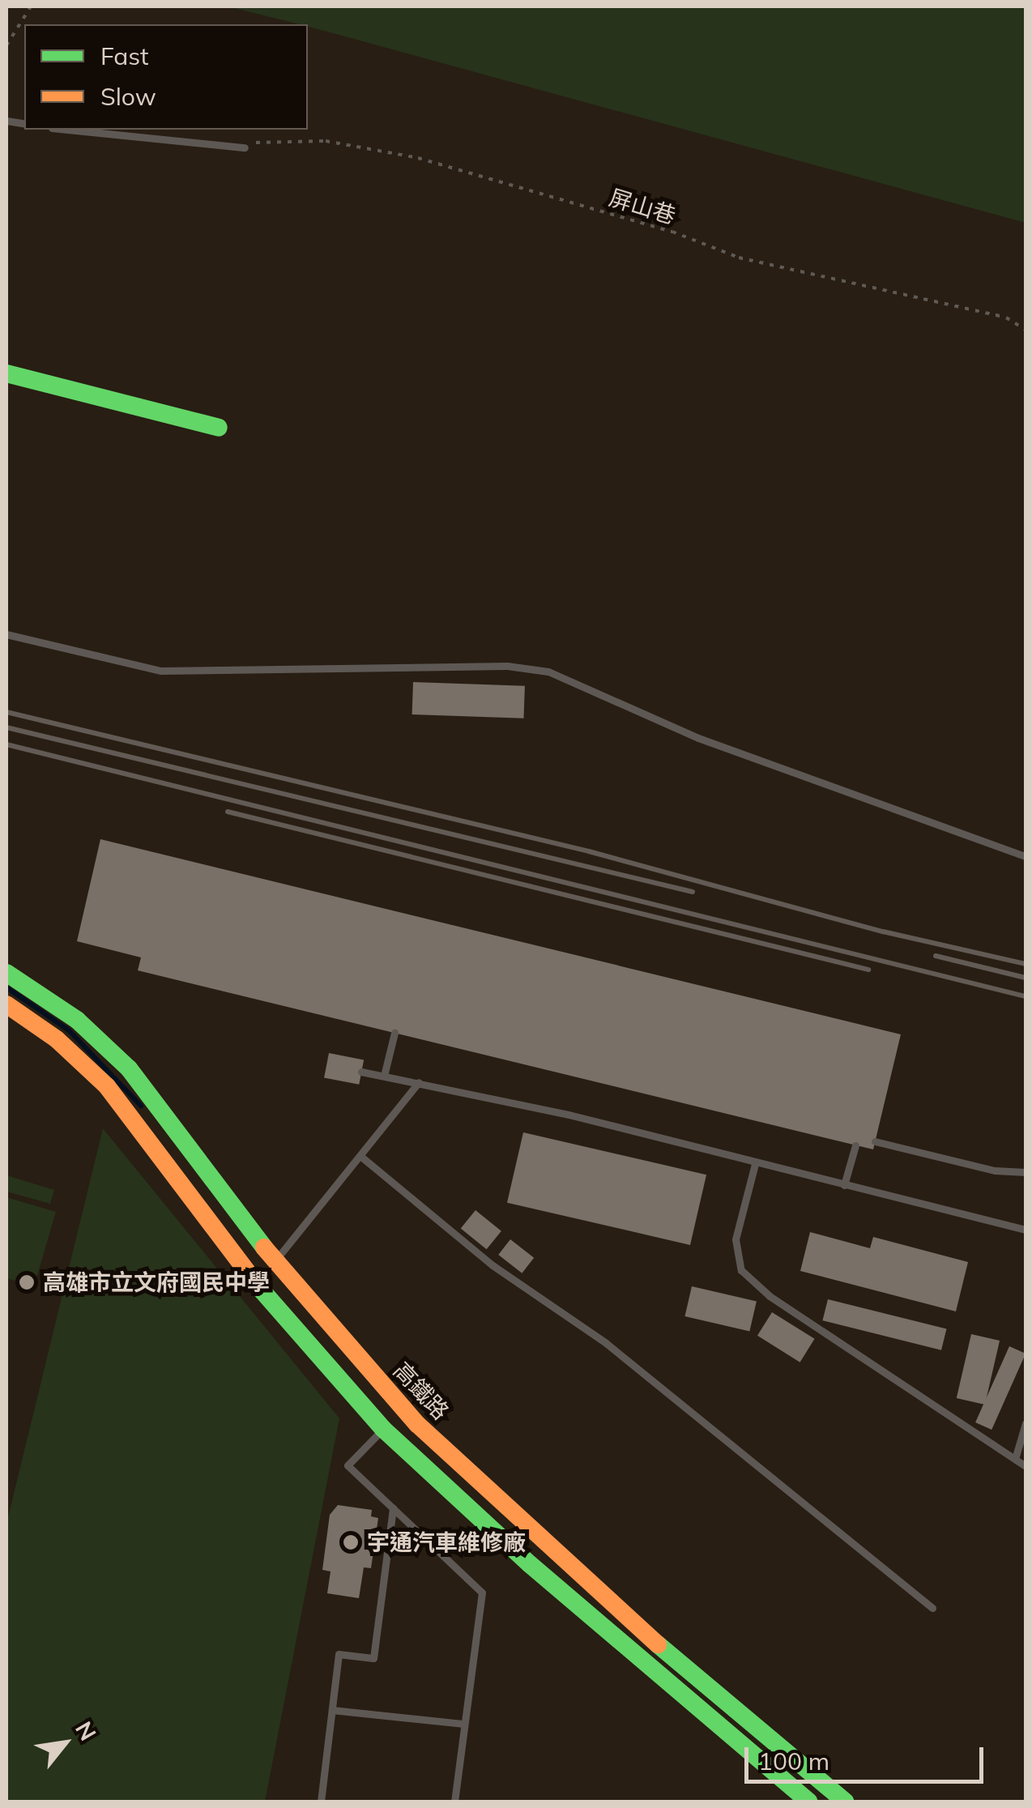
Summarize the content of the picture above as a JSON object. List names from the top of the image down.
{
  "streets": {
    "street": ["高鐵路"],
    "path": ["屏山巷"]
  },
  "places": ["高雄市立文府國民中學", "宇通汽車維修廠"],
  "legend": ["Fast", "Slow"],
  "scale_bar": "100 m",
  "north": "top right"
}
